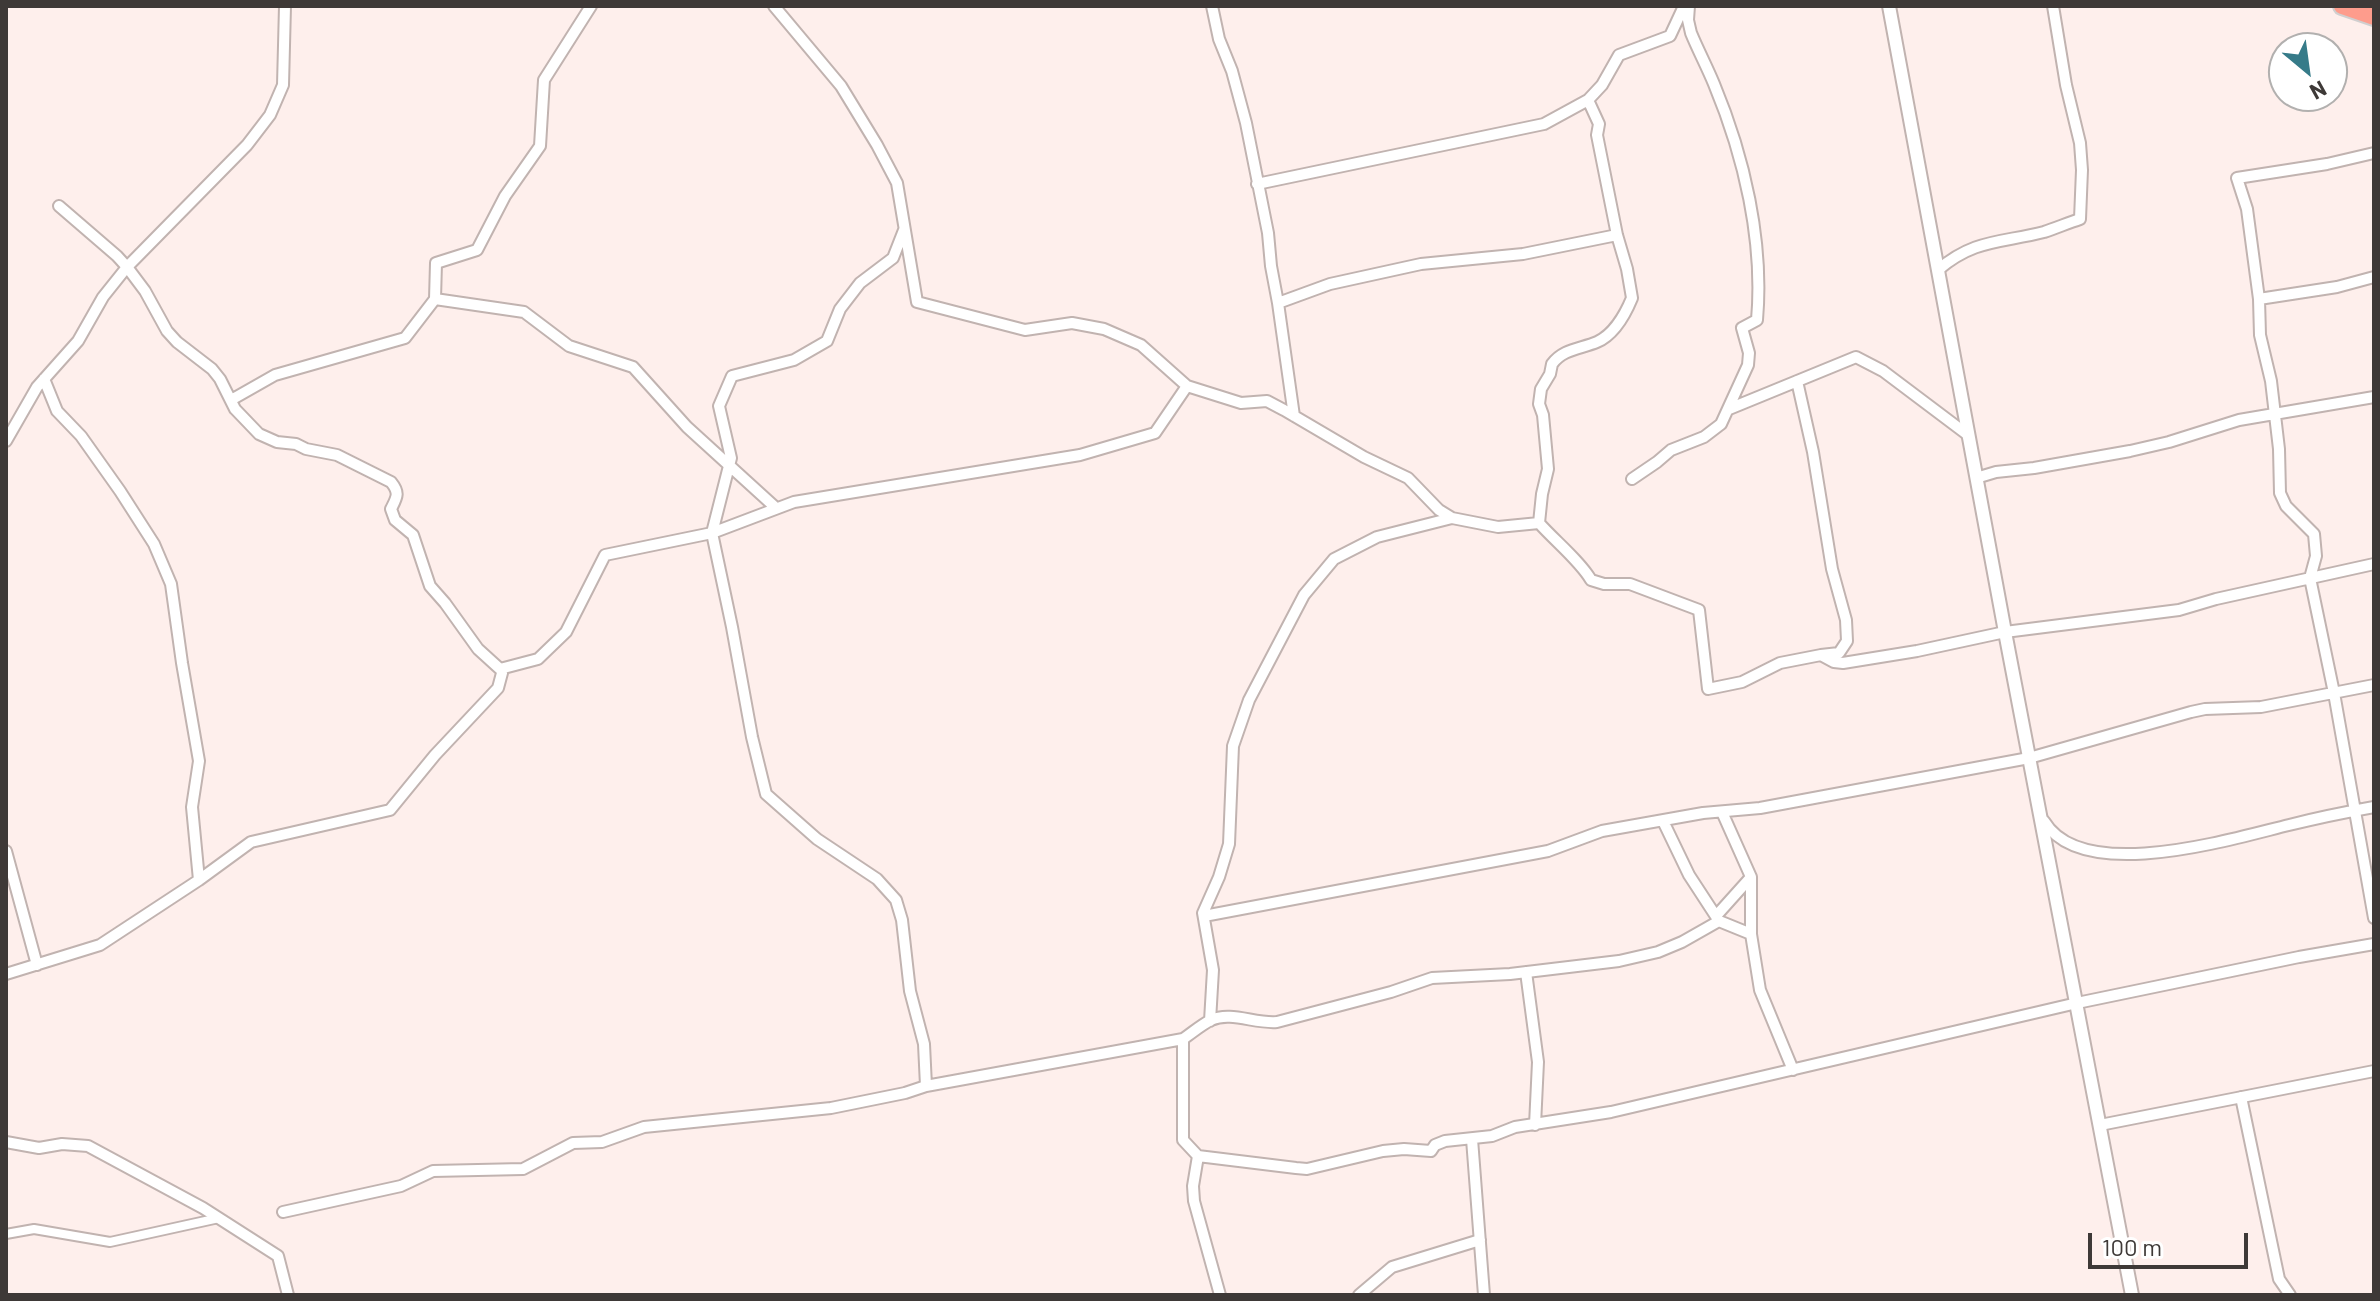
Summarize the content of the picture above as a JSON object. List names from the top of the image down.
{
  "scale_bar": "100 m",
  "north": "bottom right"
}
